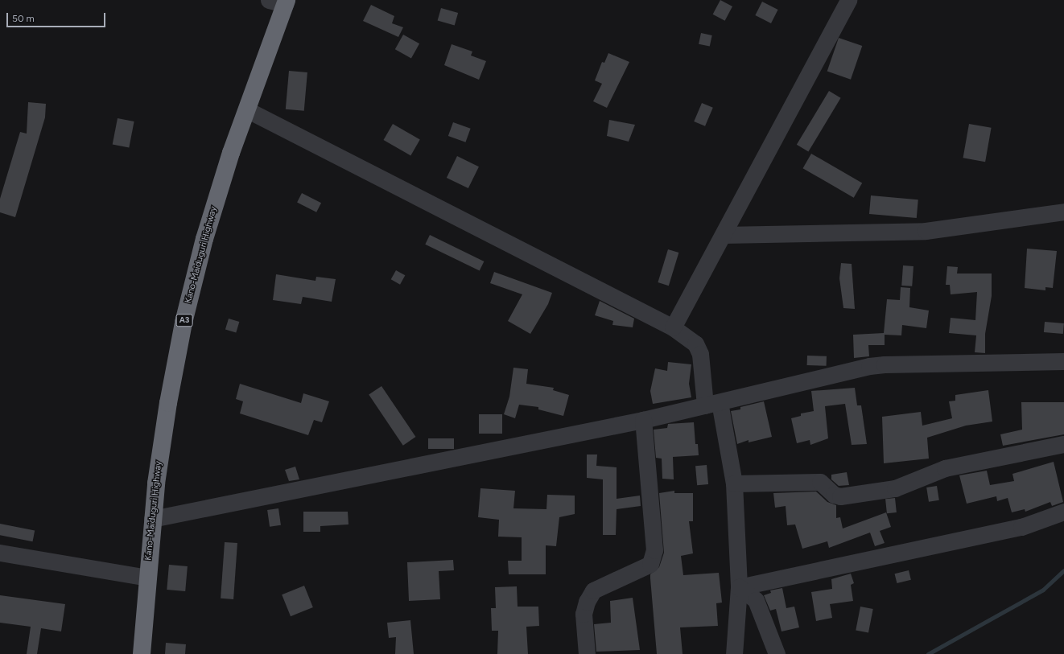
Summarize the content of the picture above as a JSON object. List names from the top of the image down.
{
  "streets": {
    "highway": ["Kano-Maiduguri Highway", "A3"]
  },
  "scale_bar": "50 m"
}
